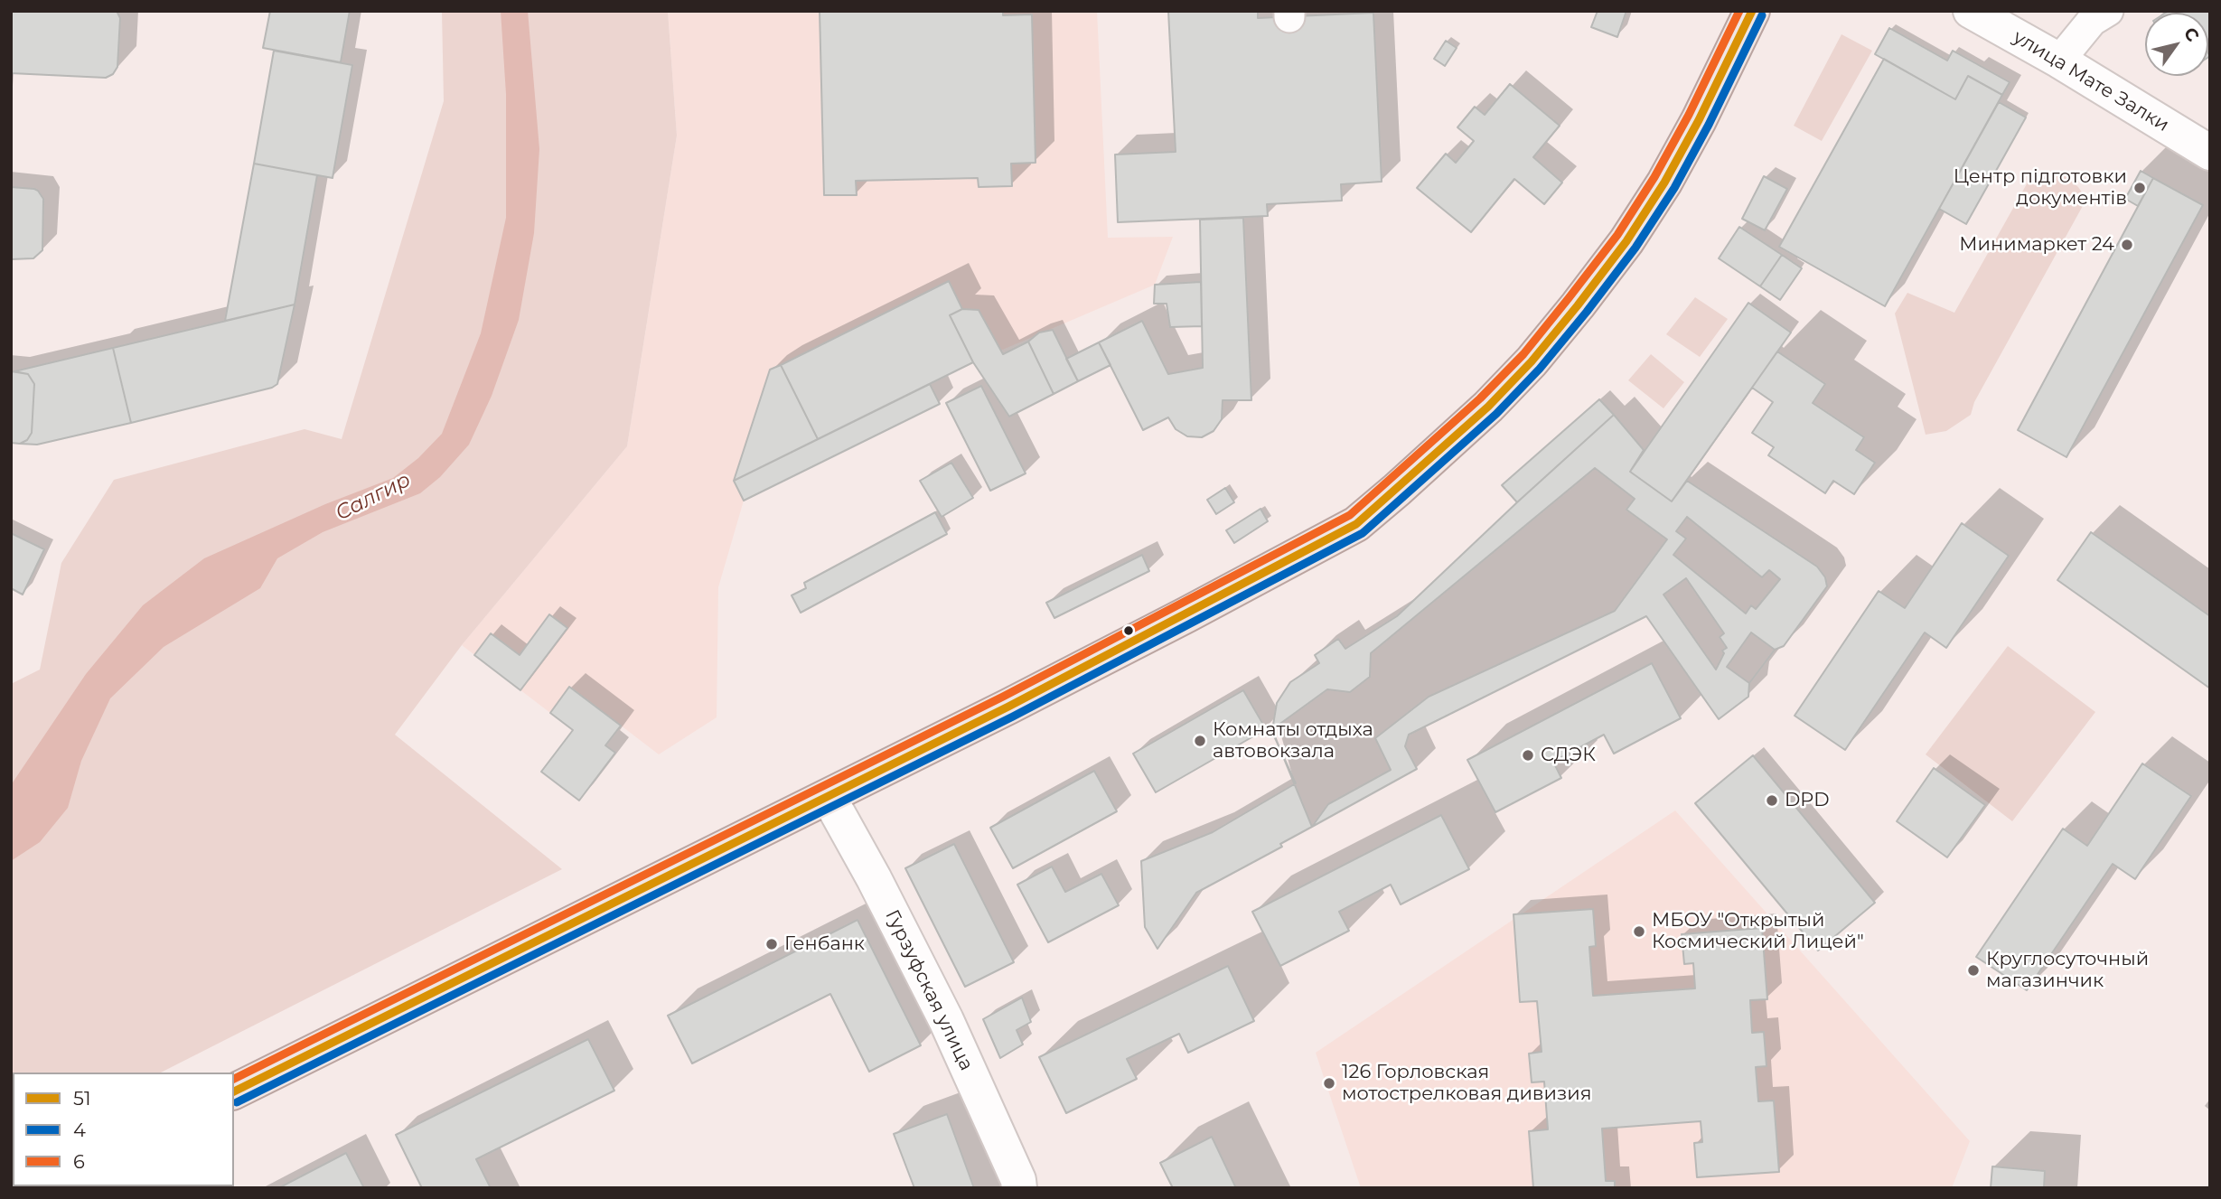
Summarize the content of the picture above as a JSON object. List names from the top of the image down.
{
  "streets": {
    "main road": ["улица Мате Залки", "Гурзуфская улица"]
  },
  "water": ["Салгир"],
  "places": [
    "Центр підготовки документів",
    "Минимаркет 24",
    "Комнаты отдыха автовокзала",
    "СДЭК",
    "DPD",
    "МБОУ \"Открытый Космический Лицей\"",
    "Генбанк",
    "Круглосуточный магазинчик",
    "126 Горловская мотострелковая дивизия"
  ],
  "lines": ["transit line 51", "transit line 6", "transit line 4"],
  "legend": ["51", "4", "6"],
  "north": "top right"
}
